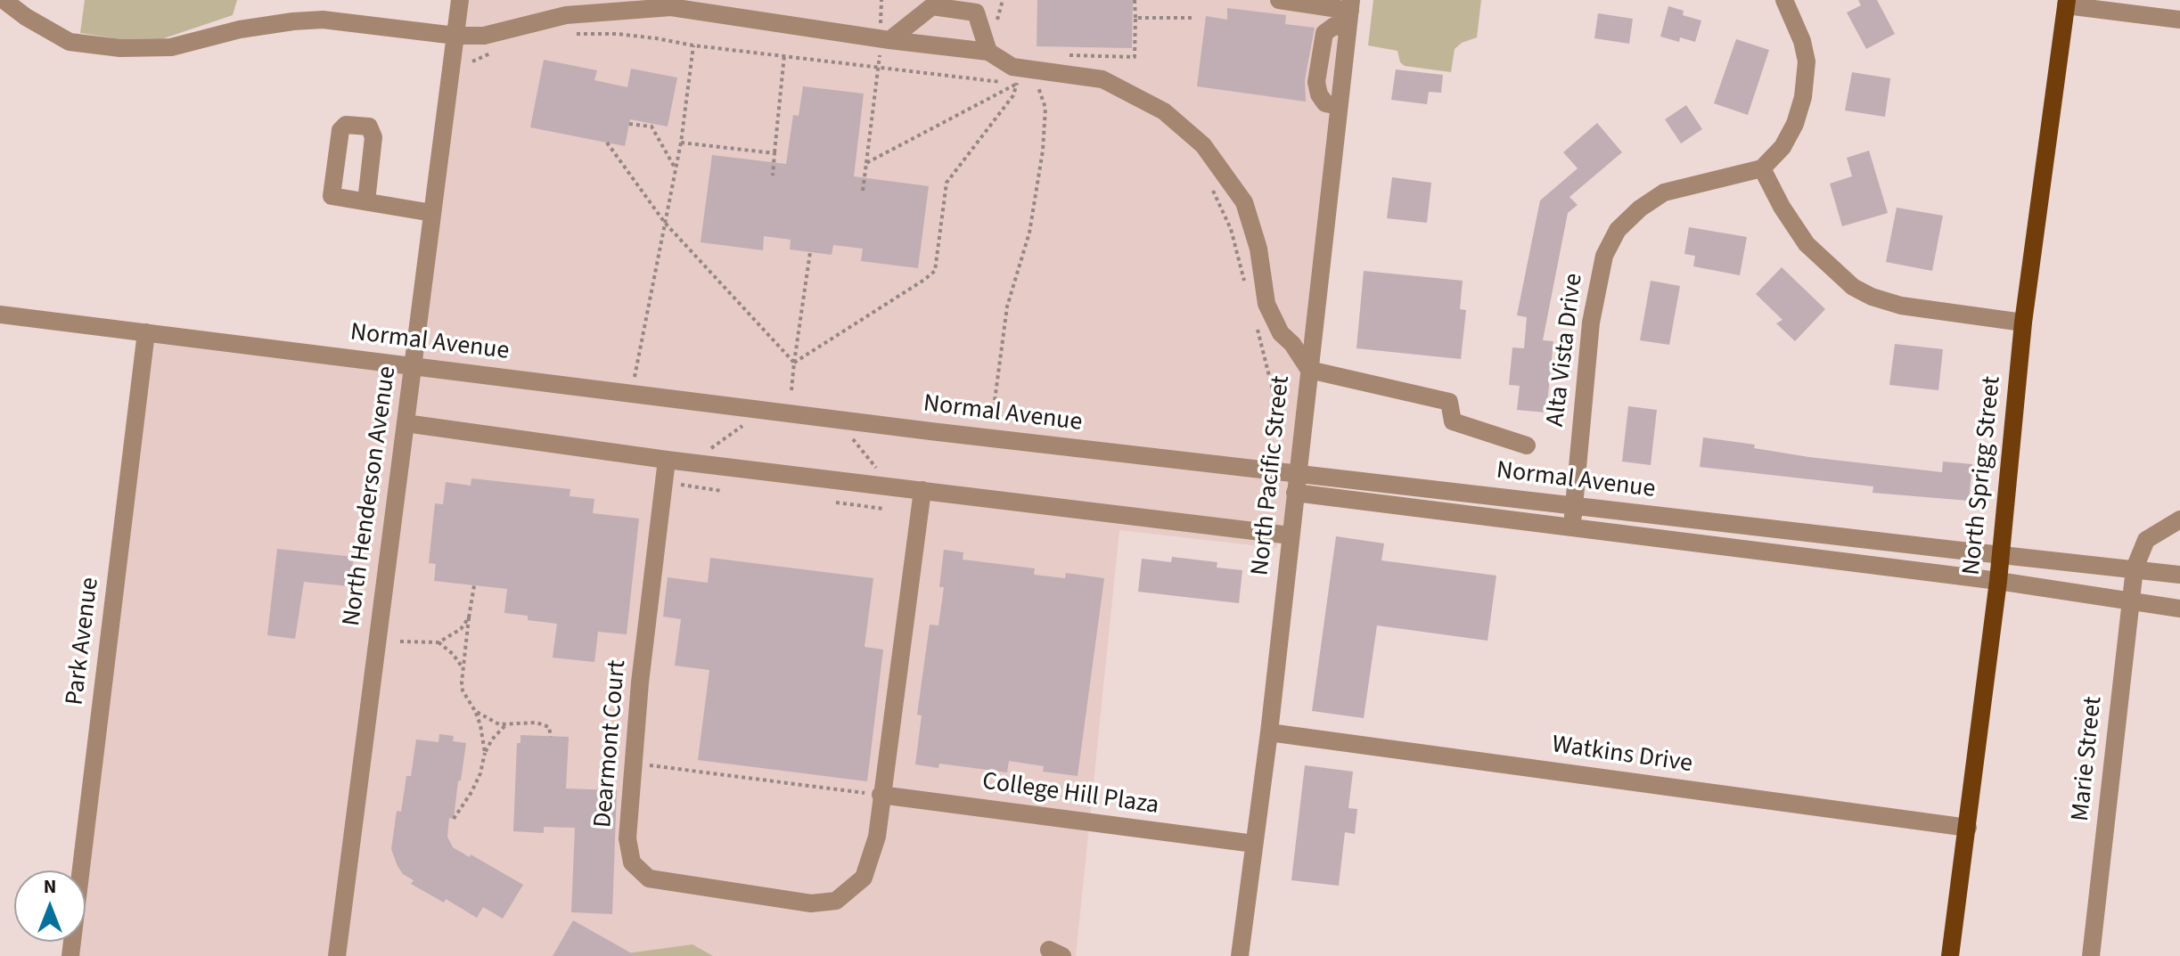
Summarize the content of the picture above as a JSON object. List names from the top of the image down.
{
  "streets": {
    "main road": ["North Sprigg Street"],
    "street": [
      "Normal Avenue",
      "Alta Vista Drive",
      "North Pacific Street",
      "North Henderson Avenue",
      "Park Avenue",
      "Dearmont Court",
      "Watkins Drive",
      "Marie Street",
      "College Hill Plaza"
    ]
  },
  "crossings": [
    ["Normal Avenue", "Alta Vista Drive"],
    ["Normal Avenue", "North Pacific Street"],
    ["Normal Avenue", "North Sprigg Street"],
    ["Normal Avenue", "North Henderson Avenue"],
    ["Normal Avenue", "Park Avenue"],
    ["Normal Avenue", "Marie Street"],
    ["North Pacific Street", "Watkins Drive"],
    ["North Pacific Street", "College Hill Plaza"],
    ["North Sprigg Street", "Watkins Drive"],
    ["Dearmont Court", "College Hill Plaza"]
  ],
  "north": "top"
}
